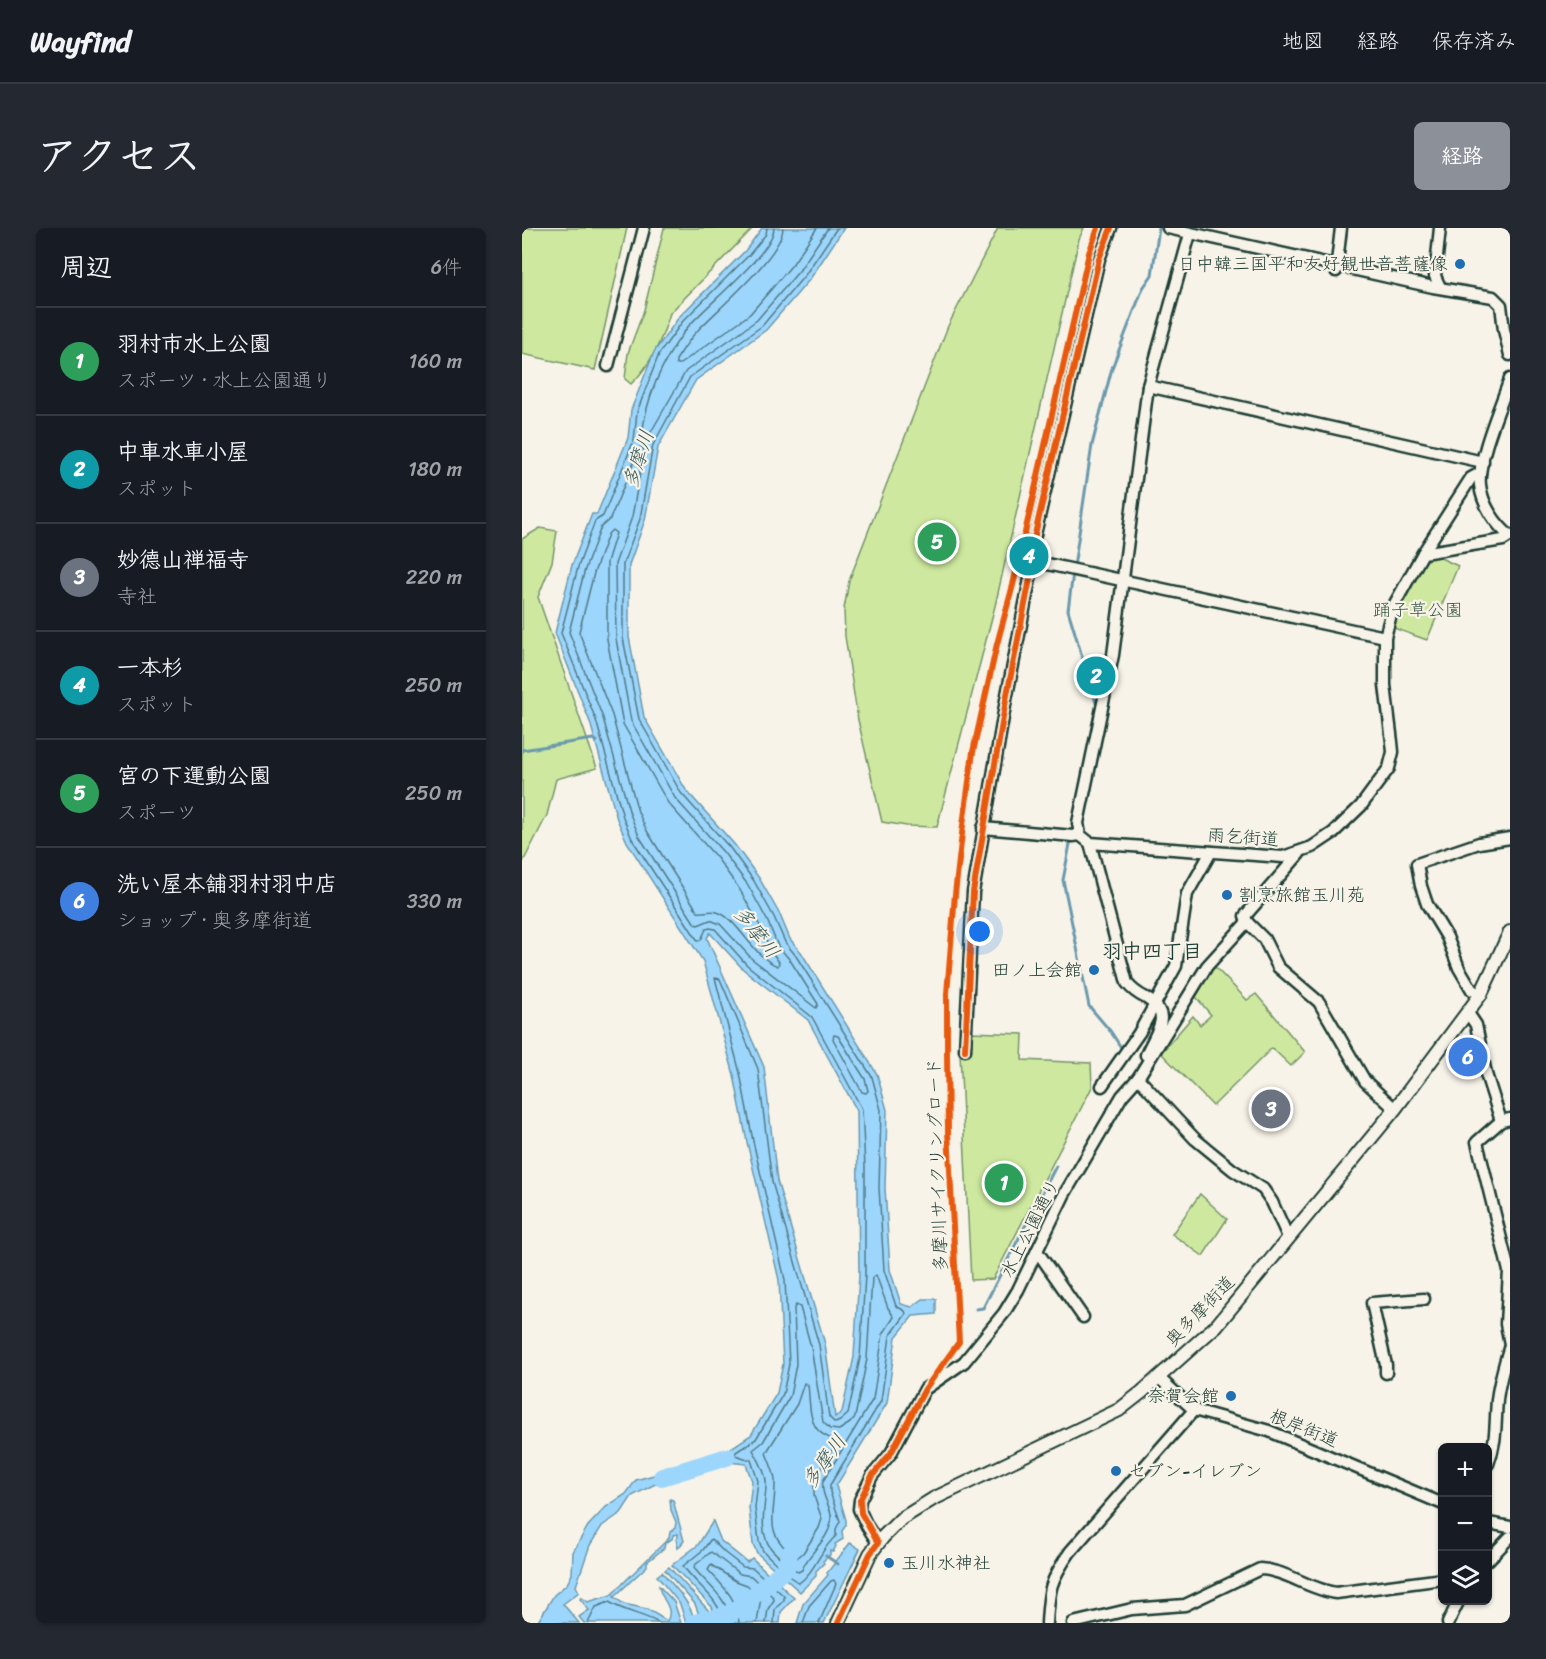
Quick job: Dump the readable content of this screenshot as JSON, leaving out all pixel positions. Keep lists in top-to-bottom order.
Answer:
{
  "streets": {
    "main road": ["奥多摩街道"],
    "street": ["雨乞街道", "水上公園通り", "根岸街道"],
    "cycle path": ["多摩川サイクリングロード"]
  },
  "crossings": [
    ["雨乞街道", "水上公園通り"],
    ["水上公園通り", "奥多摩街道"],
    ["奥多摩街道", "根岸街道"]
  ],
  "districts": ["羽中四丁目"],
  "water": ["多摩川"],
  "parks": ["踊子草公園"],
  "places": [
    "日中韓三国平和友好観世音菩薩像",
    "割烹旅館玉川苑",
    "田ノ上会館",
    "奈賀会館",
    "セブン-イレブン",
    "玉川水神社"
  ],
  "page": {
    "header": "Wayfind",
    "nav": ["地図", "経路", "保存済み"],
    "title": "アクセス",
    "buttons": "経路",
    "heading": ["周辺", "6件"],
    "list": [
      {
        "mark": "1",
        "name": "羽村市水上公園",
        "note": "スポーツ · 水上公園通り",
        "value": "160 m"
      },
      {
        "mark": "2",
        "name": "中車水車小屋",
        "note": "スポット",
        "value": "180 m"
      },
      {
        "mark": "3",
        "name": "妙德山禅福寺",
        "note": "寺社",
        "value": "220 m"
      },
      {
        "mark": "4",
        "name": "一本杉",
        "note": "スポット",
        "value": "250 m"
      },
      {
        "mark": "5",
        "name": "宮の下運動公園",
        "note": "スポーツ",
        "value": "250 m"
      },
      {
        "mark": "6",
        "name": "洗い屋本舗羽村羽中店",
        "note": "ショップ · 奥多摩街道",
        "value": "330 m"
      }
    ],
    "pins": [
      "5",
      "4",
      "2",
      "6",
      "3",
      "1"
    ],
    "map_buttons": ["+", "−"]
  }
}
